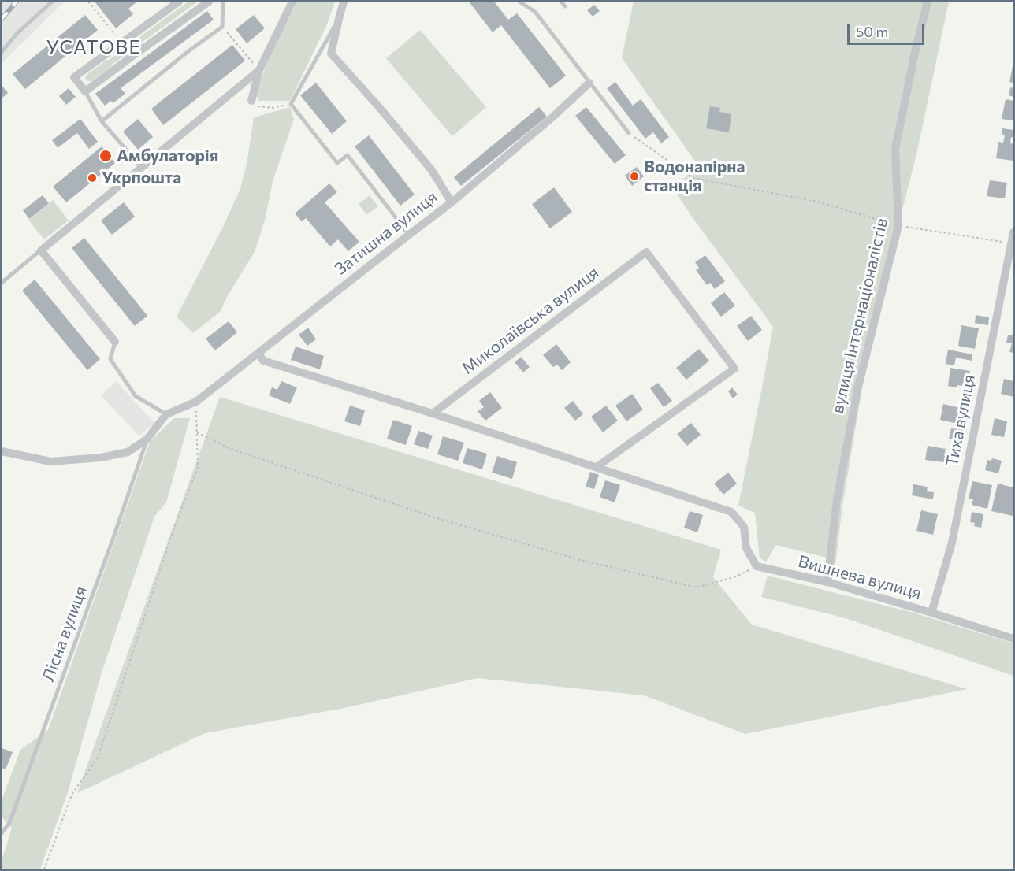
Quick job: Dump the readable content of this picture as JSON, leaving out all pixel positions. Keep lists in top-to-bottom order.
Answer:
{
  "streets": {
    "street": [
      "Затишна вулиця",
      "вулиця Інтернаціоналістів",
      "Миколаївська вулиця",
      "Тиха вулиця",
      "Вишнева вулиця"
    ],
    "lane": ["Лісна вулиця"]
  },
  "crossings": [
    ["вулиця Інтернаціоналістів", "Вишнева вулиця"],
    ["Тиха вулиця", "Вишнева вулиця"]
  ],
  "districts": ["УСАТОВЕ"],
  "places": ["Амбулаторія", "Водонапірна станція", "Укрпошта"],
  "scale_bar": "50 m"
}
